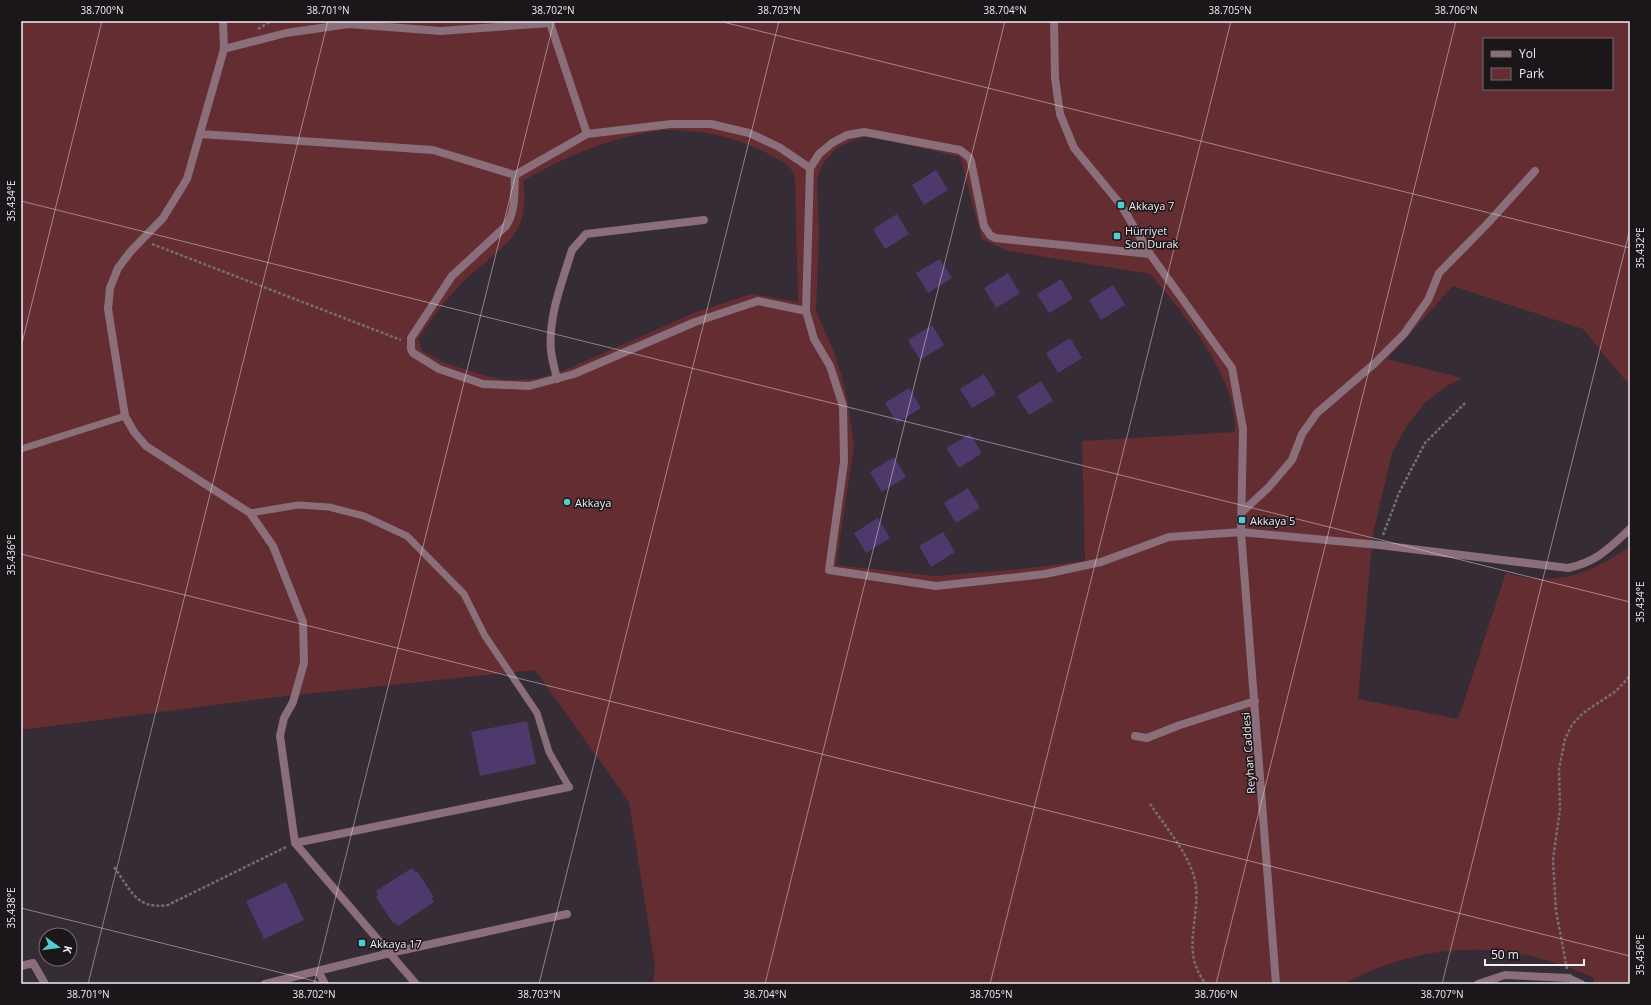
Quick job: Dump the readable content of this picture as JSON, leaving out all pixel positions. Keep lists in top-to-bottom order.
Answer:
{
  "streets": {
    "street": ["Reyhan Caddesi"]
  },
  "places": {
    "transit": [
      "Akkaya 7",
      "Hürriyet Son Durak",
      "Akkaya 5",
      "Akkaya 17"
    ],
    "other": ["Akkaya"]
  },
  "legend": ["Yol", "Park"],
  "scale_bar": "50 m",
  "north": "right",
  "coordinates": [
    "38.700°N",
    "38.701°N",
    "38.702°N",
    "38.703°N",
    "38.704°N",
    "38.705°N",
    "38.706°N",
    "35.434°E",
    "35.432°E",
    "35.436°E",
    "35.438°E",
    "38.707°N"
  ]
}
